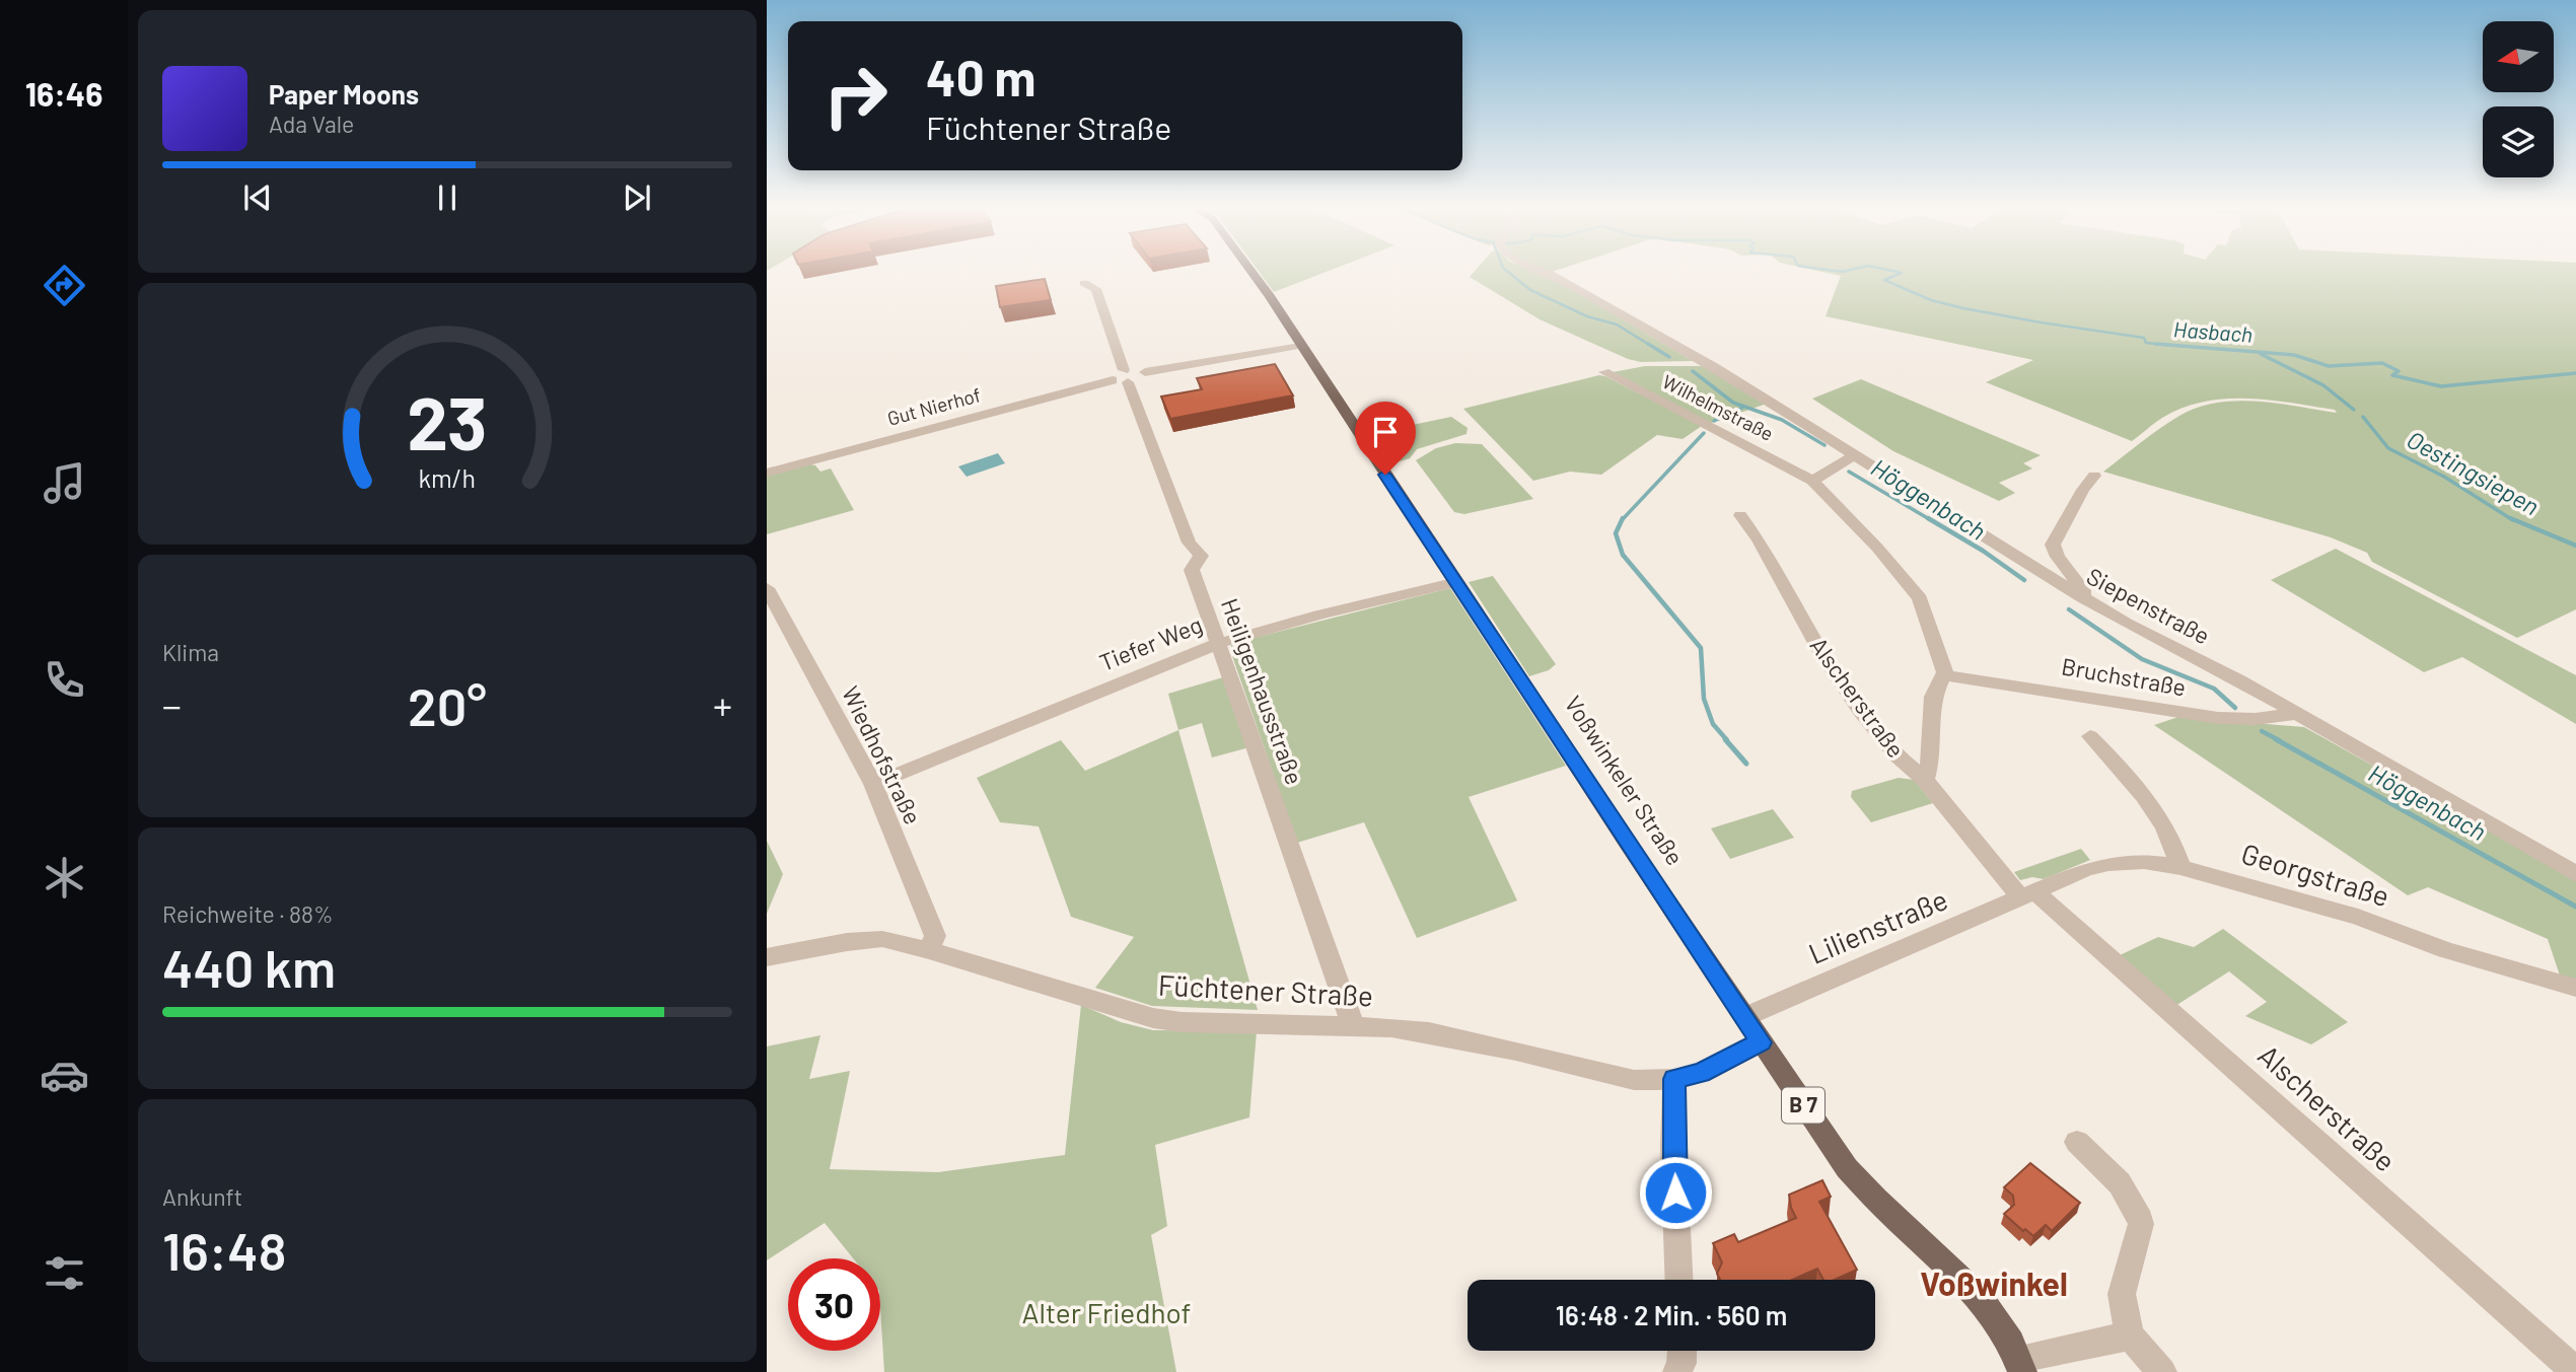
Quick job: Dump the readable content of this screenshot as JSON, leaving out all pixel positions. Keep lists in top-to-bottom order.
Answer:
{
  "streets": {
    "main road": ["Voßwinkeler Straße", "B 7"],
    "street": [
      "Gut Nierhof",
      "Wilhelmstraße",
      "Siepenstraße",
      "Tiefer Weg",
      "Bruchstraße",
      "Heiligenhausstraße",
      "Alscherstraße",
      "Wiedhofstraße",
      "Georgstraße",
      "Lilienstraße",
      "Füchtener Straße"
    ]
  },
  "crossings": [
    ["Gut Nierhof", "Heiligenhausstraße"],
    ["Wilhelmstraße", "Bruchstraße"],
    ["Siepenstraße", "Bruchstraße"],
    ["Tiefer Weg", "Heiligenhausstraße"],
    ["Tiefer Weg", "Wiedhofstraße"],
    ["Tiefer Weg", "Voßwinkeler Straße"],
    ["Heiligenhausstraße", "Füchtener Straße"],
    ["Alscherstraße", "Georgstraße"],
    ["Alscherstraße", "Lilienstraße"],
    ["Wiedhofstraße", "Füchtener Straße"],
    ["Voßwinkeler Straße", "Lilienstraße"],
    ["Voßwinkeler Straße", "Füchtener Straße"],
    ["Georgstraße", "Lilienstraße"]
  ],
  "districts": ["Voßwinkel"],
  "water": ["Hasbach", "Oestingsiepen", "Höggenbach"],
  "parks": ["Alter Friedhof"],
  "north": "left",
  "page": {
    "tabs": "16:46",
    "turn": ["40 m", "Füchtener Straße"],
    "song": ["Paper Moons", "Ada Vale"],
    "tile": [
      "Klima",
      ["Reichweite · 88%", "440 km"],
      ["Ankunft", "16:48"]
    ],
    "heat": ["−", "20°", "+"],
    "limit": "30",
    "trip": "16:48 · 2 Min. · 560 m",
    "gauge": ["23", "km/h"]
  }
}
